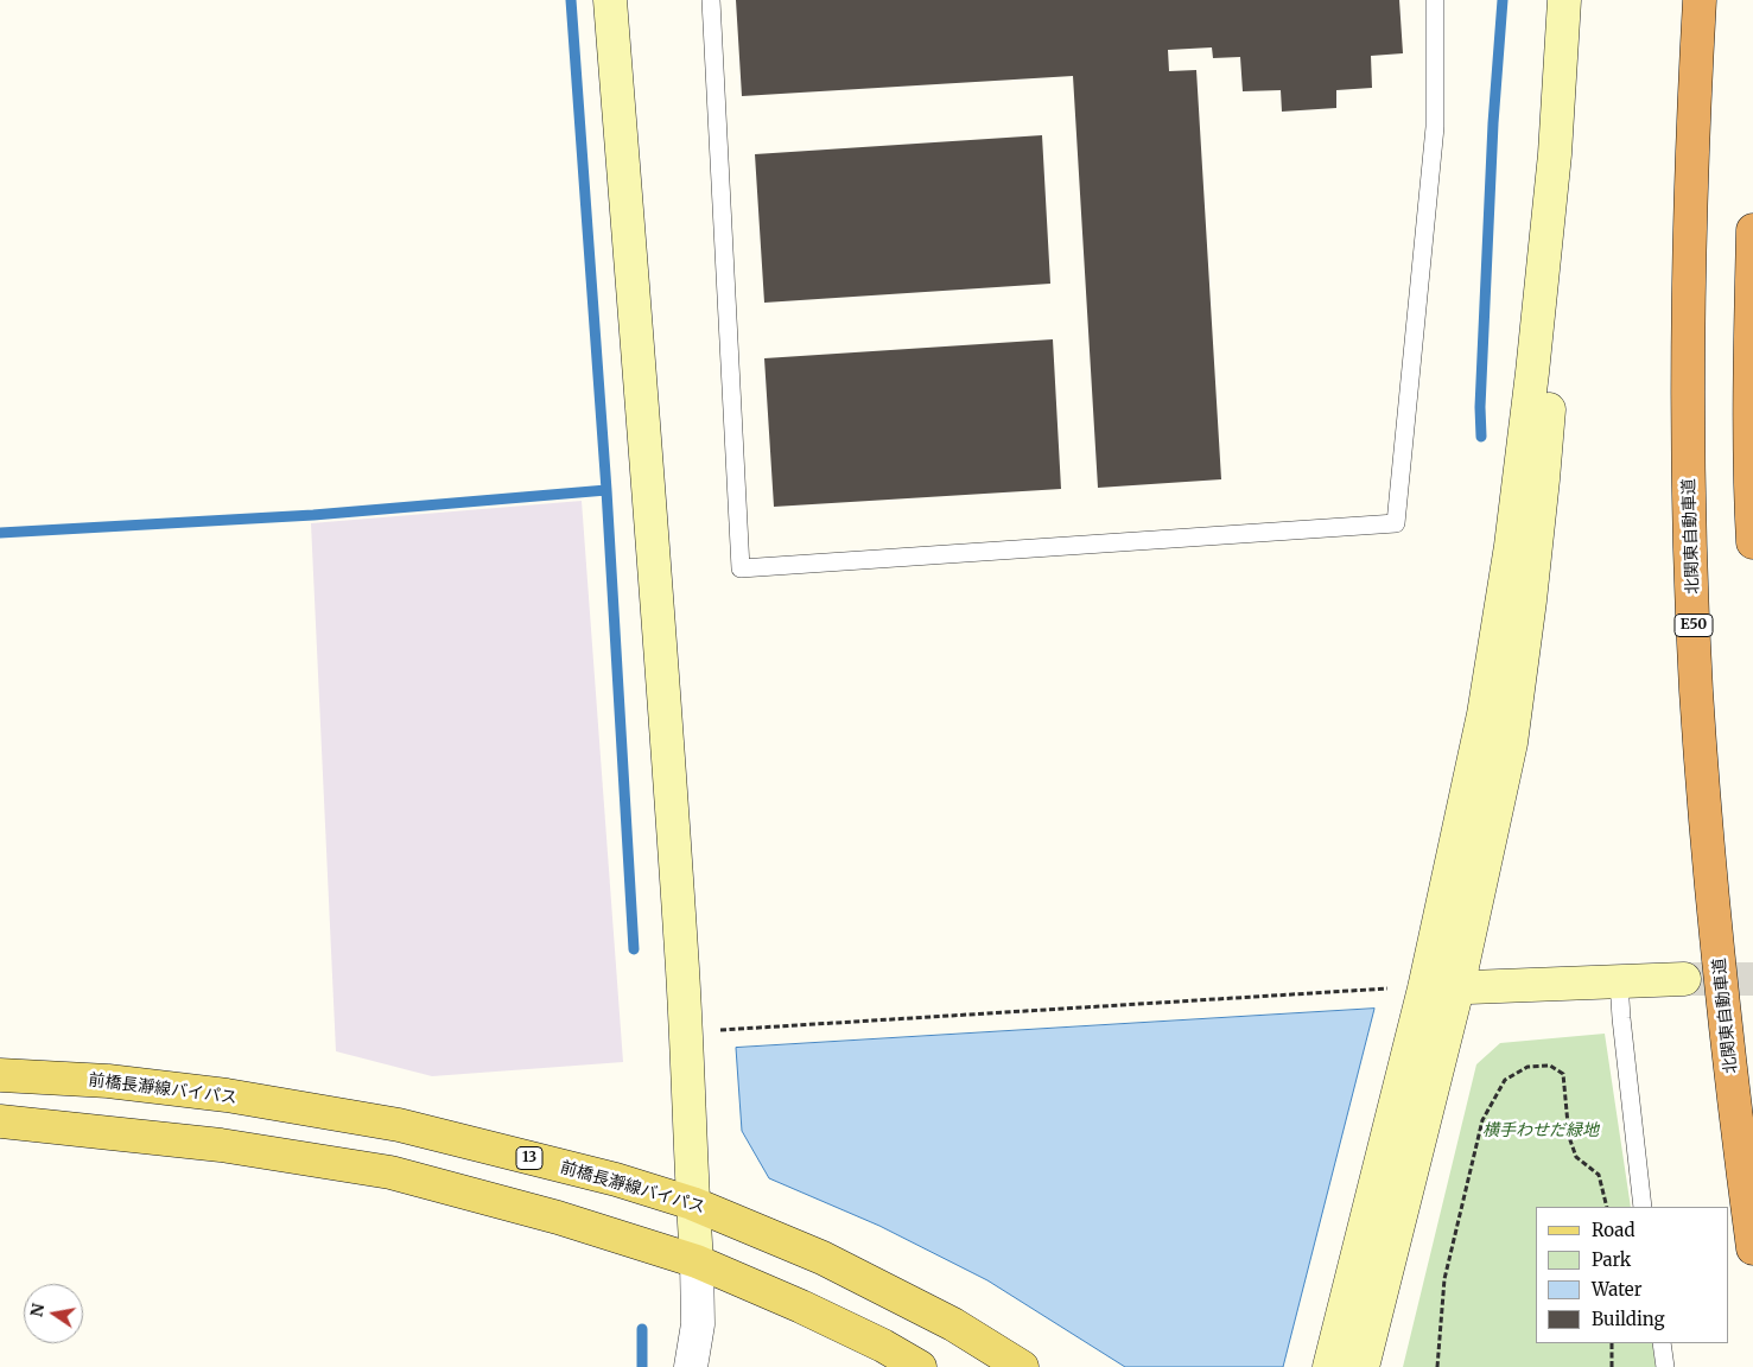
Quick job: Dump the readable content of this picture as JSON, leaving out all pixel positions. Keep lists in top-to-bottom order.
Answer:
{
  "streets": {
    "highway": ["北関東自動車道", "E50"],
    "main road": ["前橋長瀞線バイパス", "13"]
  },
  "parks": ["横手わせだ緑地"],
  "legend": [
    "Road",
    "Park",
    "Water",
    "Building"
  ],
  "north": "left"
}
